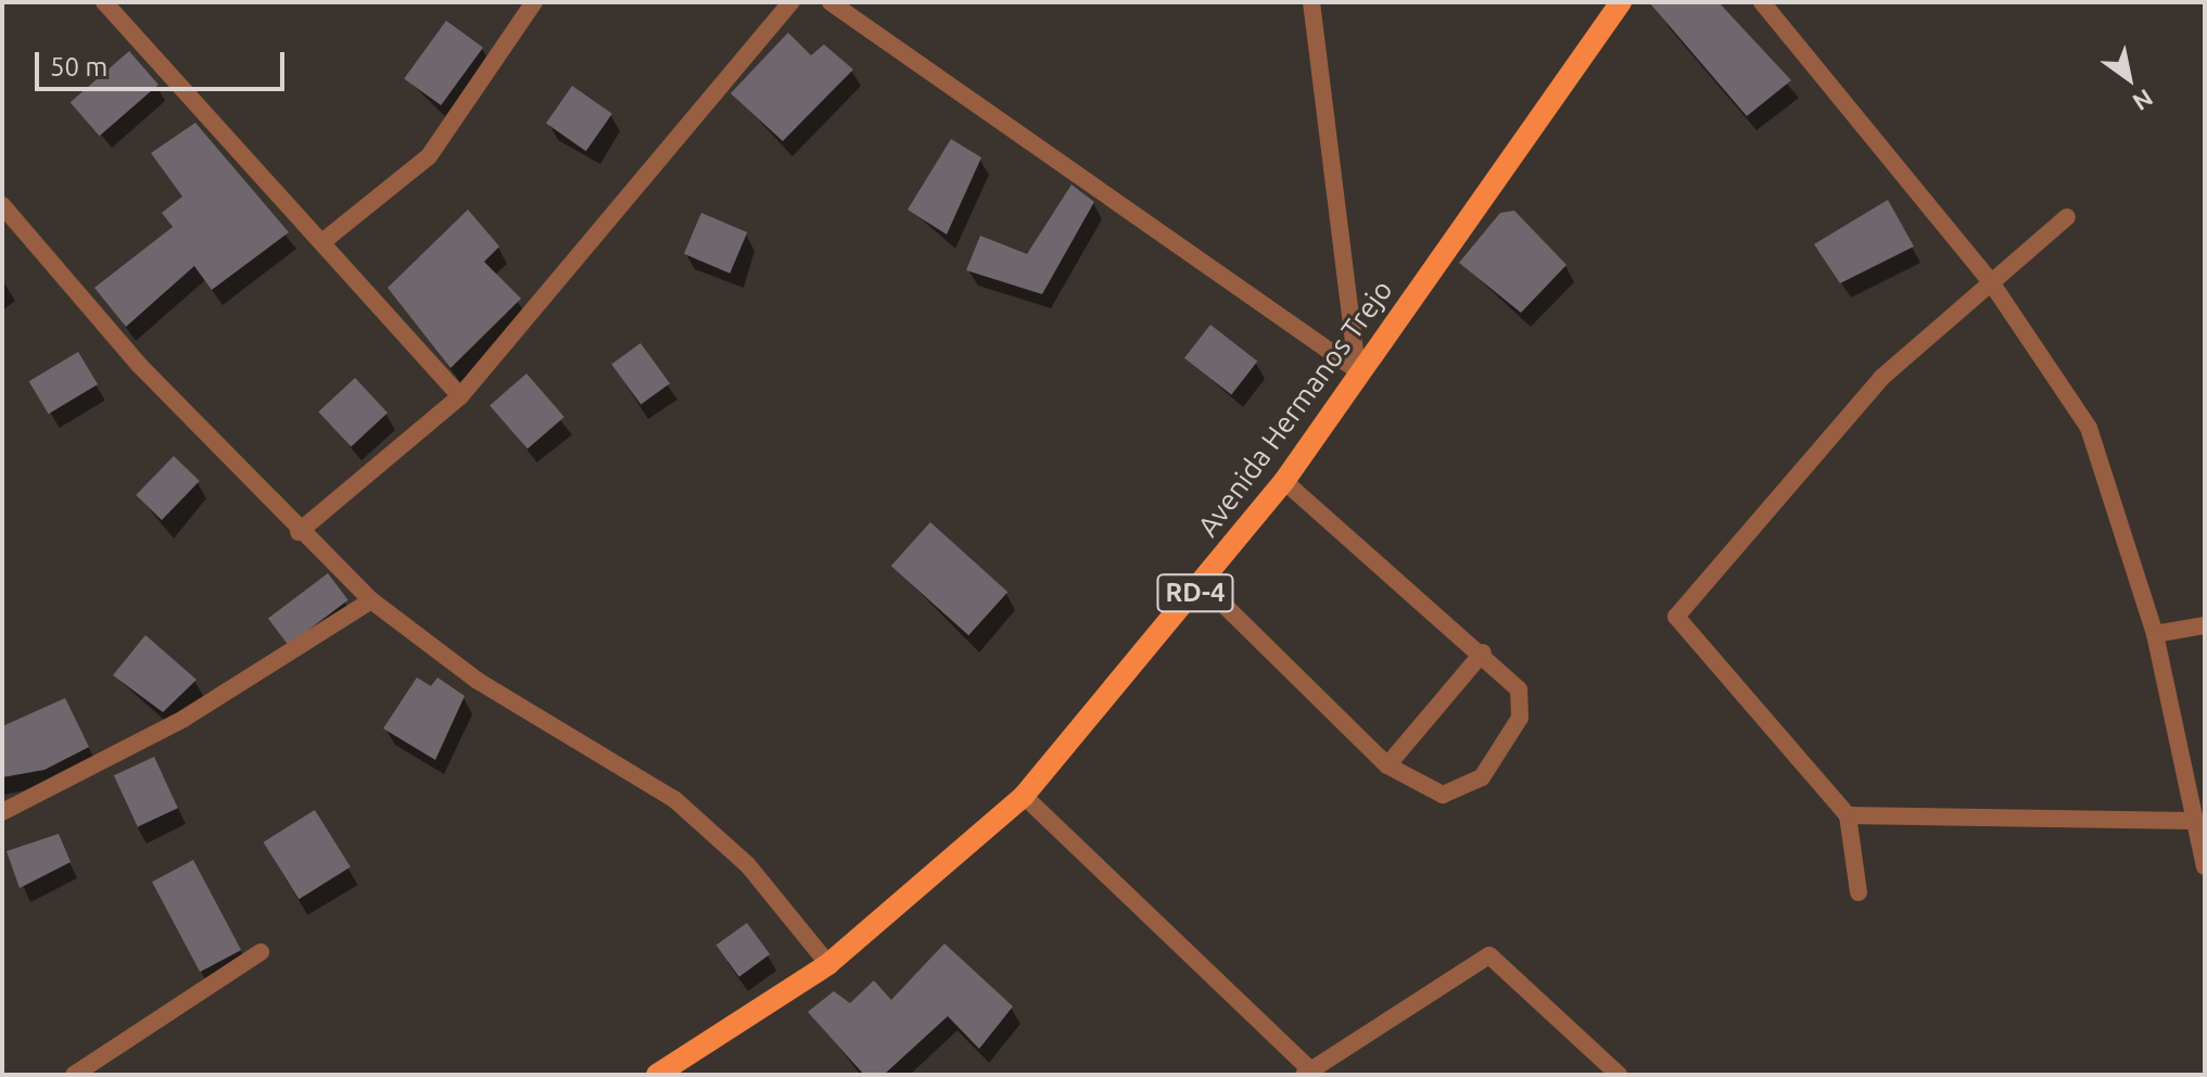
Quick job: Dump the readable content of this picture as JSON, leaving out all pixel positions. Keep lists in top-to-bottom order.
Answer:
{
  "streets": {
    "main road": ["Avenida Hermanos Trejo", "RD-4"]
  },
  "scale_bar": "50 m",
  "north": "bottom right"
}
